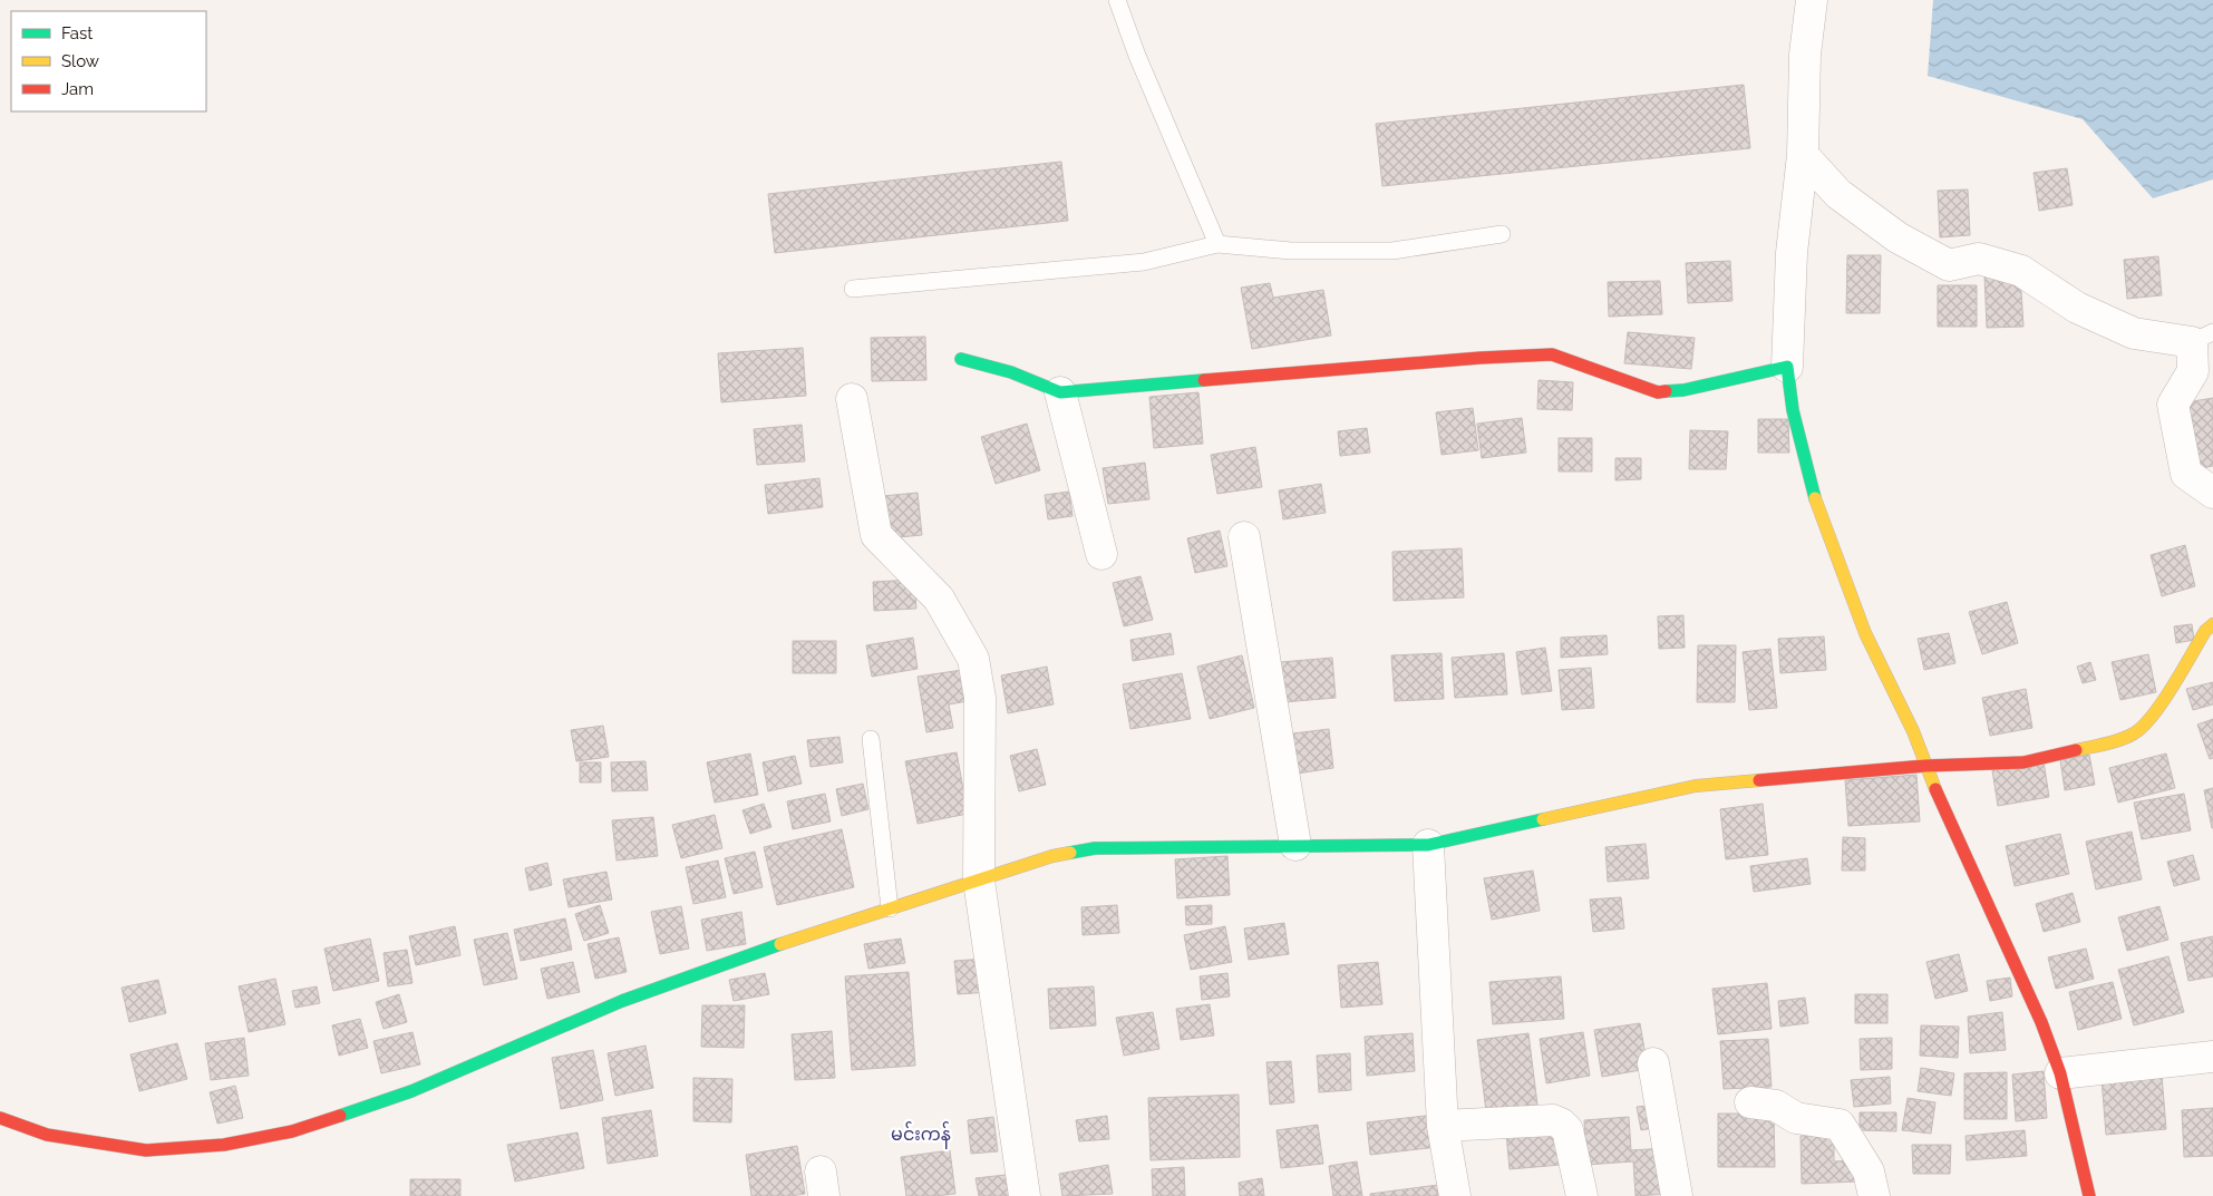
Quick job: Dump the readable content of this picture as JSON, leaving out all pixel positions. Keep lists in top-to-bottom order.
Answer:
{
  "districts": ["မင်းကန်"],
  "legend": ["Fast", "Slow", "Jam"]
}
